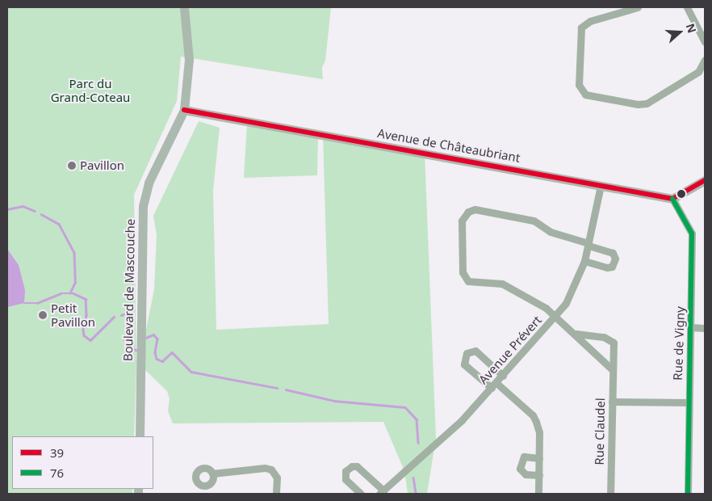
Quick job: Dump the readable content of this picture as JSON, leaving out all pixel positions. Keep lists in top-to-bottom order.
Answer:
{
  "streets": {
    "street": [
      "Avenue de Châteaubriant",
      "Boulevard de Mascouche",
      "Rue de Vigny",
      "Avenue Prévert",
      "Rue Claudel"
    ]
  },
  "crossings": [
    ["Avenue de Châteaubriant", "Boulevard de Mascouche"],
    ["Avenue de Châteaubriant", "Rue de Vigny"],
    ["Avenue de Châteaubriant", "Avenue Prévert"]
  ],
  "parks": ["Parc du Grand-Coteau"],
  "places": ["Pavillon", "Petit Pavillon"],
  "lines": ["transit line 39", "transit line 76"],
  "legend": ["39", "76"],
  "north": "right"
}
